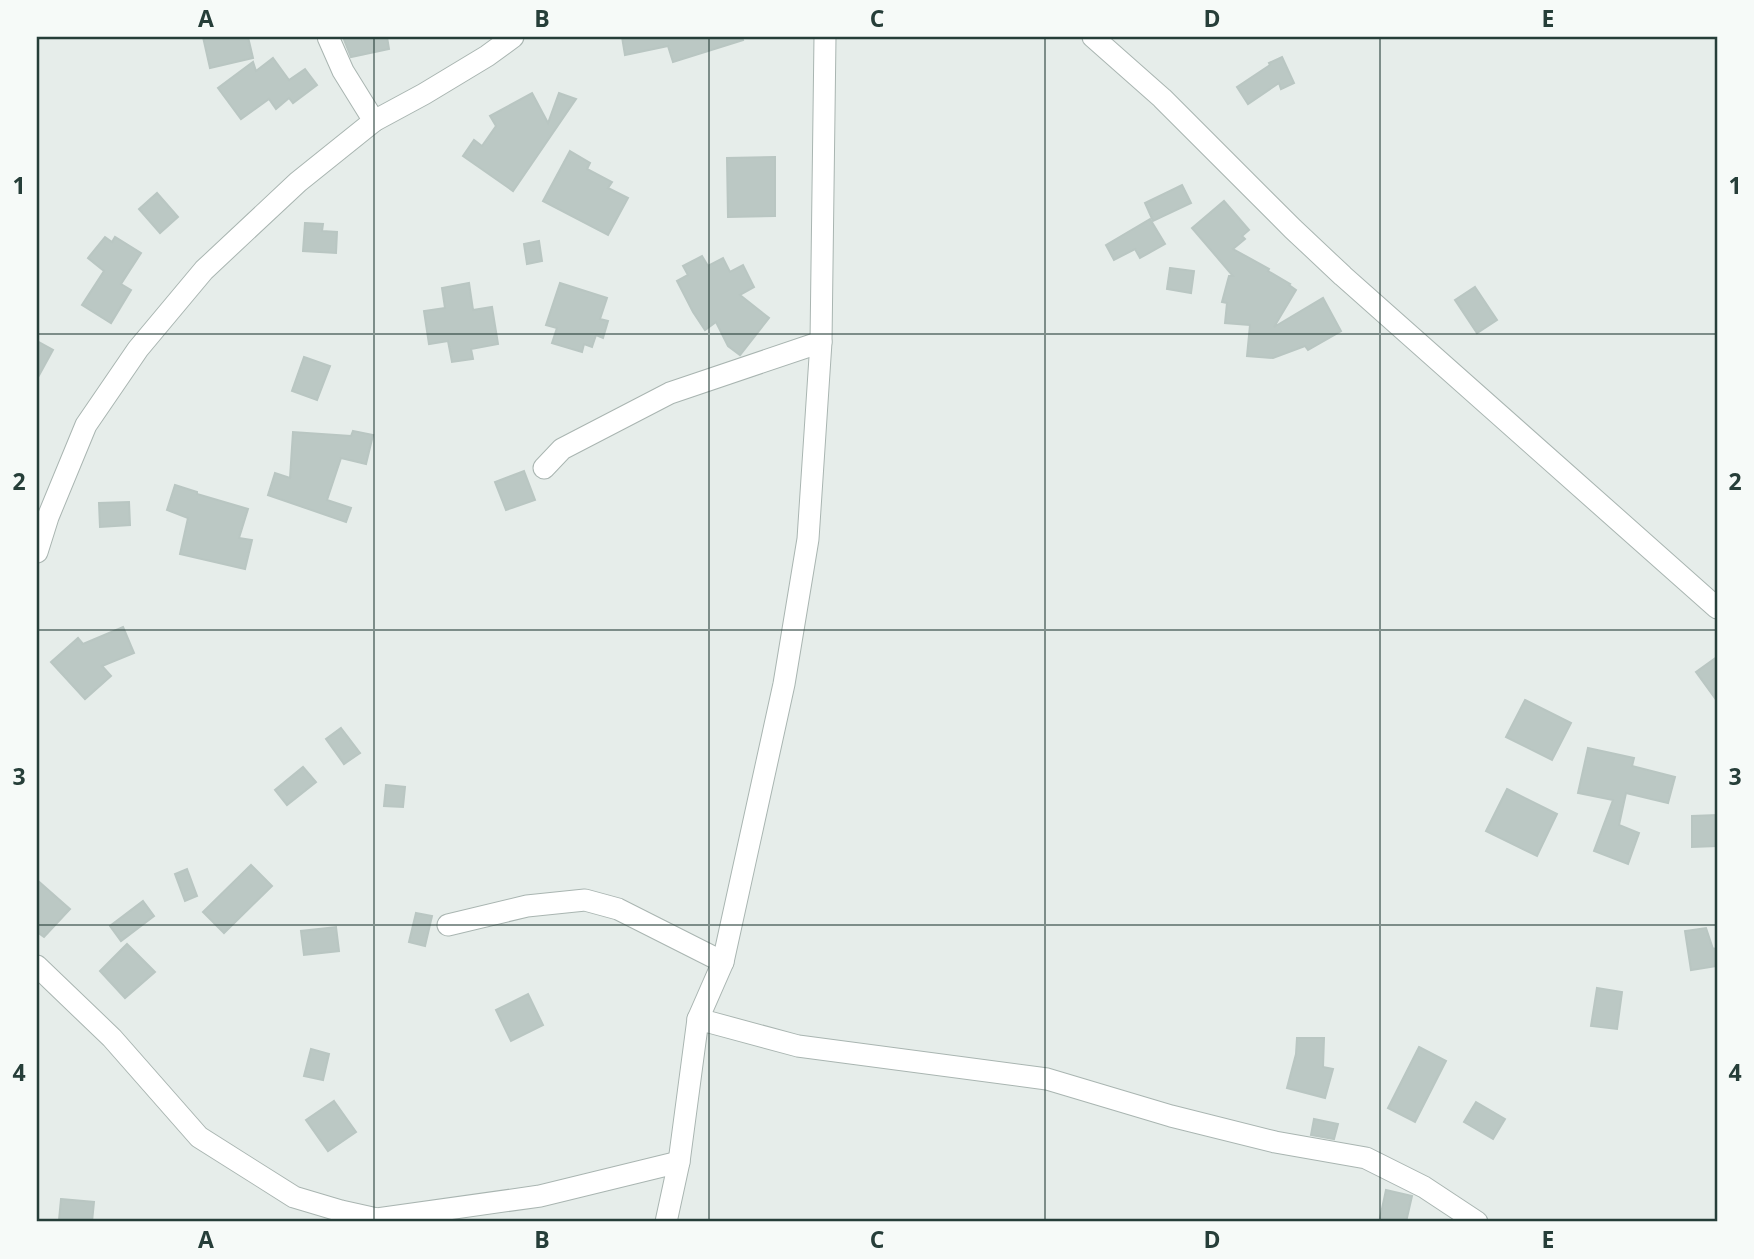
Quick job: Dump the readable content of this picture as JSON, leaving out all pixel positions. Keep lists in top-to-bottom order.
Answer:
{
  "grid": {
    "columns": [
      "A",
      "B",
      "C",
      "D",
      "E"
    ],
    "rows": [
      "1",
      "2",
      "3",
      "4"
    ]
  }
}
